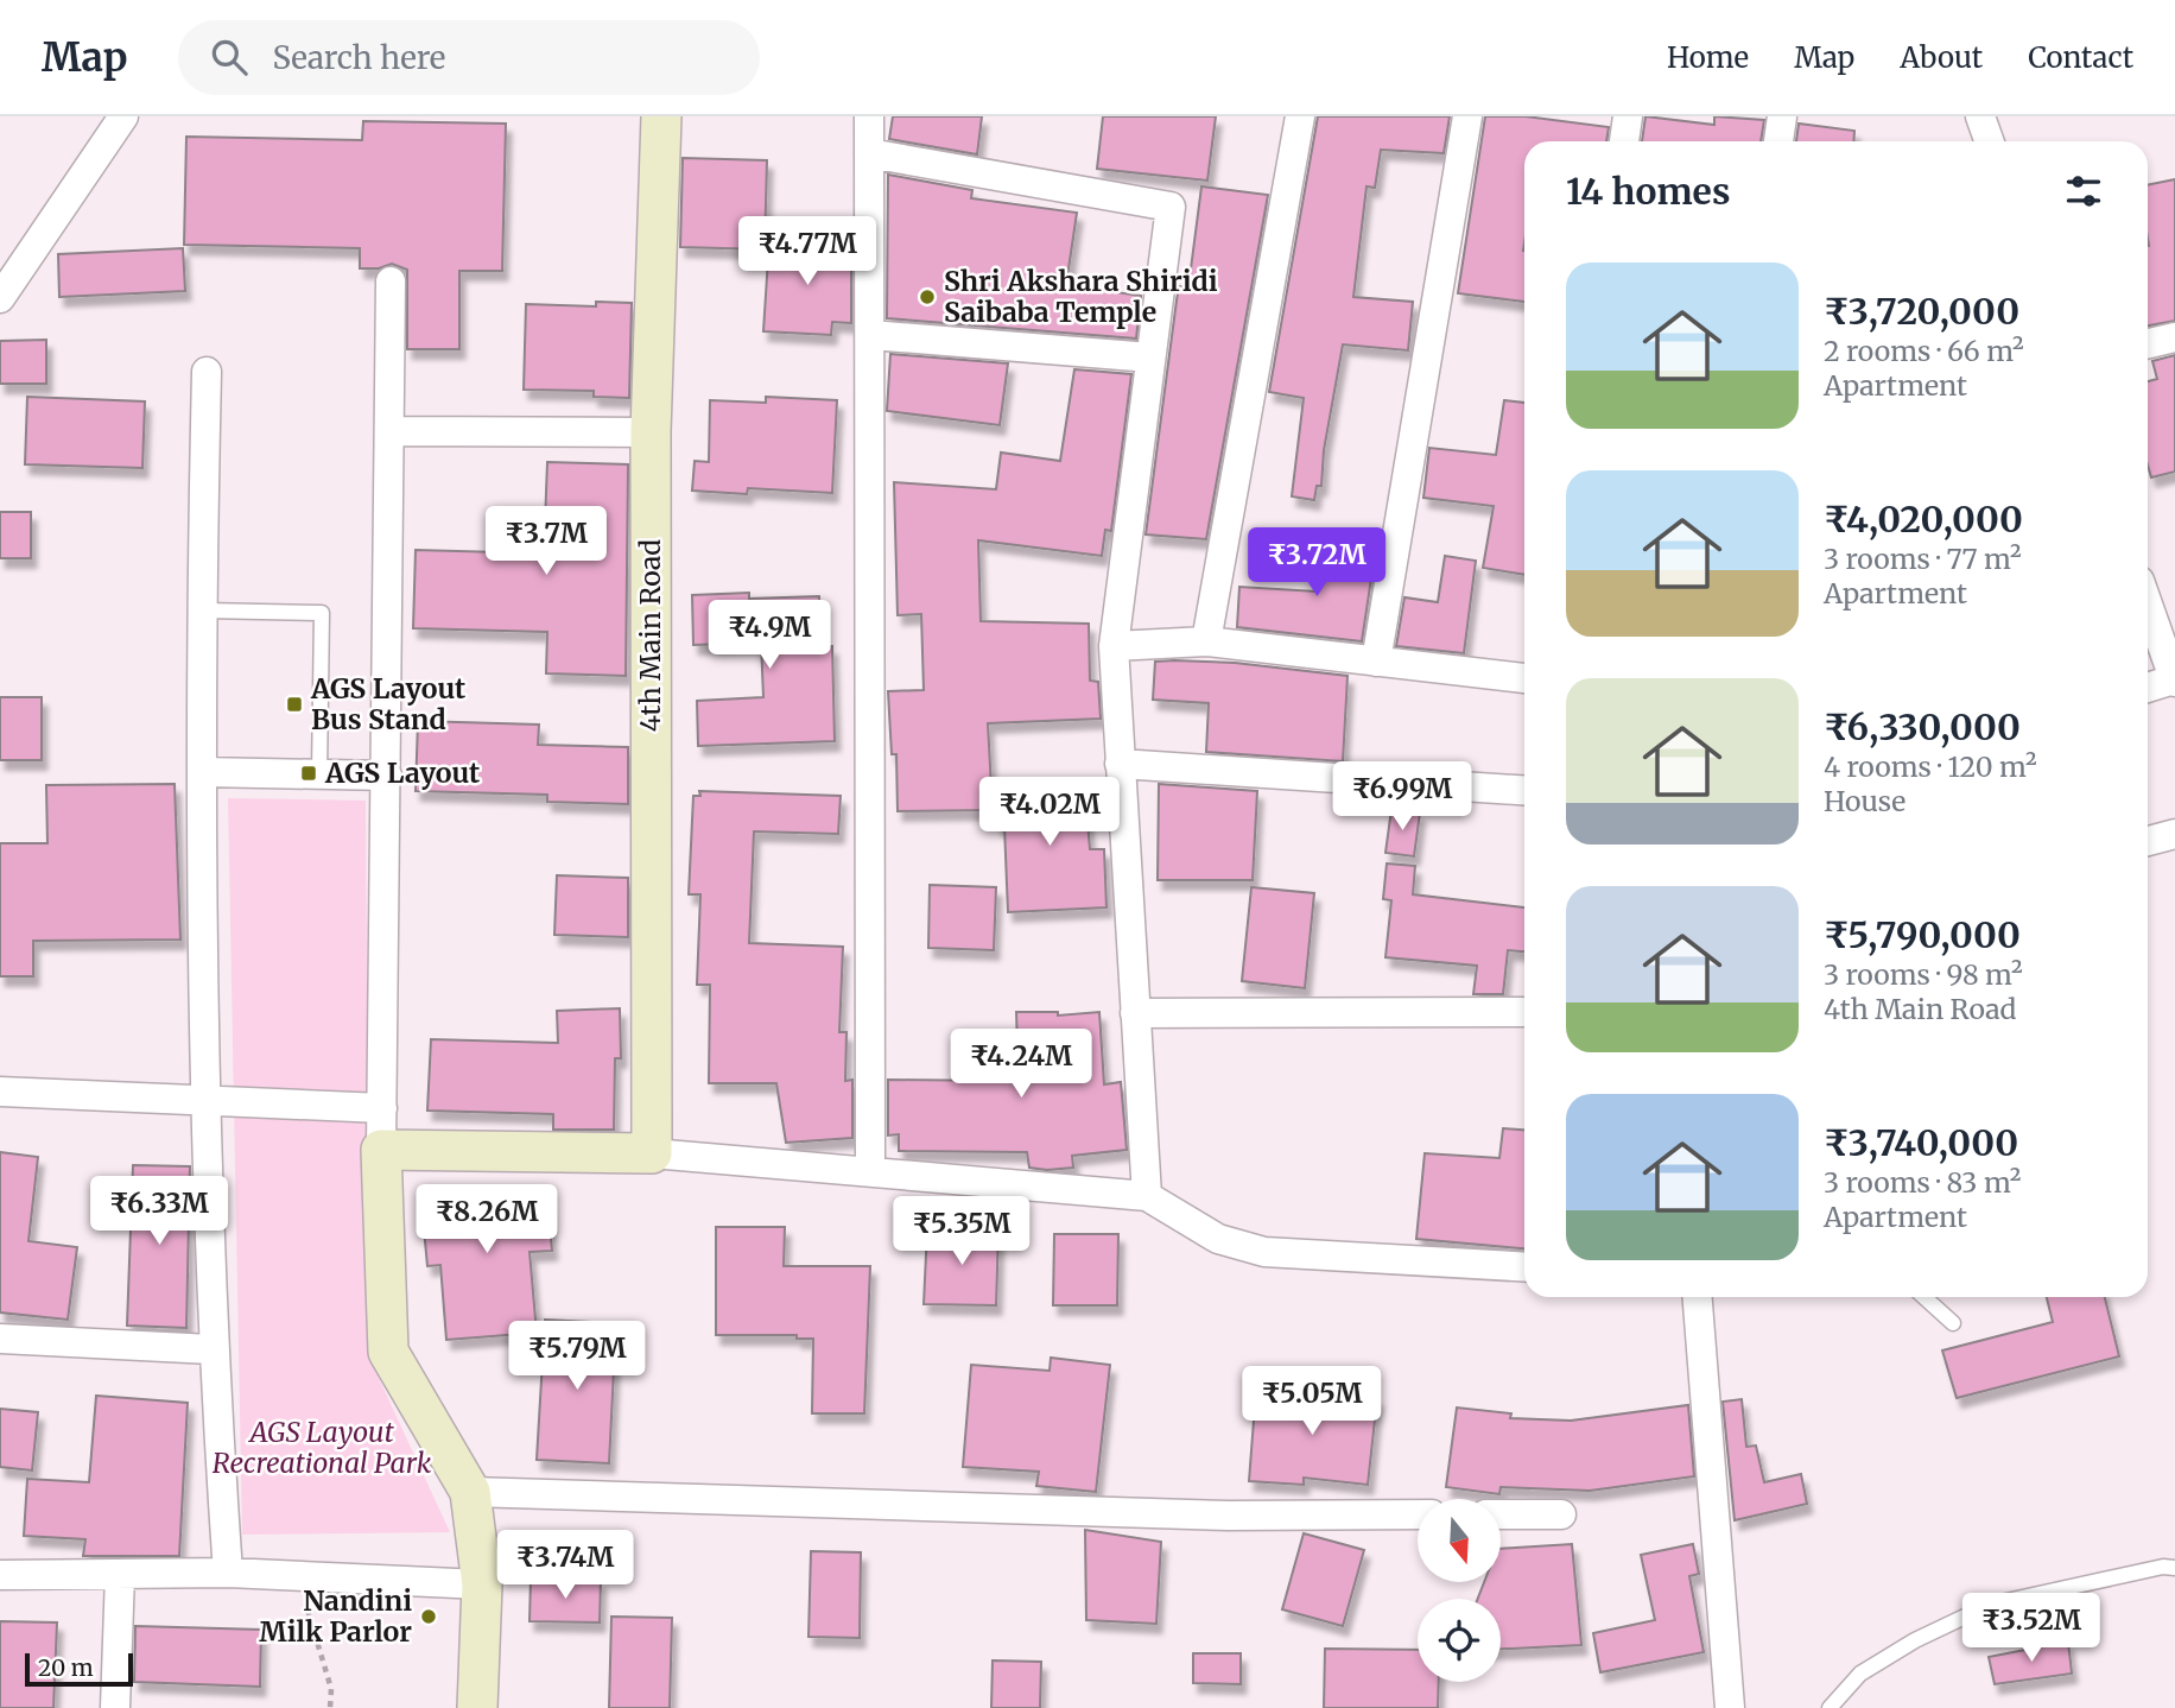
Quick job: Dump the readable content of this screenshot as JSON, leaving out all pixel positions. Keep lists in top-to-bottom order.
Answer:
{
  "streets": {
    "street": ["4th Main Road"]
  },
  "parks": ["AGS Layout Recreational Park"],
  "places": {
    "other": ["Shri Akshara Shiridi Saibaba Temple", "Nandini Milk Parlor"],
    "transit": ["AGS Layout Bus Stand", "AGS Layout"]
  },
  "scale_bar": "20 m",
  "north": "bottom",
  "page": {
    "header": "Map",
    "search": "Search here",
    "nav": [
      "Home",
      "Map",
      "About",
      "Contact"
    ],
    "heading": "14 homes",
    "price": [
      "₹4.77M",
      "₹3.7M",
      "₹3.72M",
      "₹4.9M",
      "₹6.99M",
      "₹4.02M",
      "₹4.24M",
      "₹6.33M",
      "₹8.26M",
      "₹5.35M",
      "₹5.79M",
      "₹5.05M",
      "₹3.74M",
      "₹3.52M"
    ],
    "list": [
      {
        "name": "₹3,720,000",
        "note": "2 rooms · 66 m² · Apartment"
      },
      {
        "name": "₹4,020,000",
        "note": "3 rooms · 77 m² · Apartment"
      },
      {
        "name": "₹6,330,000",
        "note": "4 rooms · 120 m² · House"
      },
      {
        "name": "₹5,790,000",
        "note": "3 rooms · 98 m² · 4th Main Road"
      },
      {
        "name": "₹3,740,000",
        "note": "3 rooms · 83 m² · Apartment"
      }
    ],
    "scale": "20 m"
  }
}
